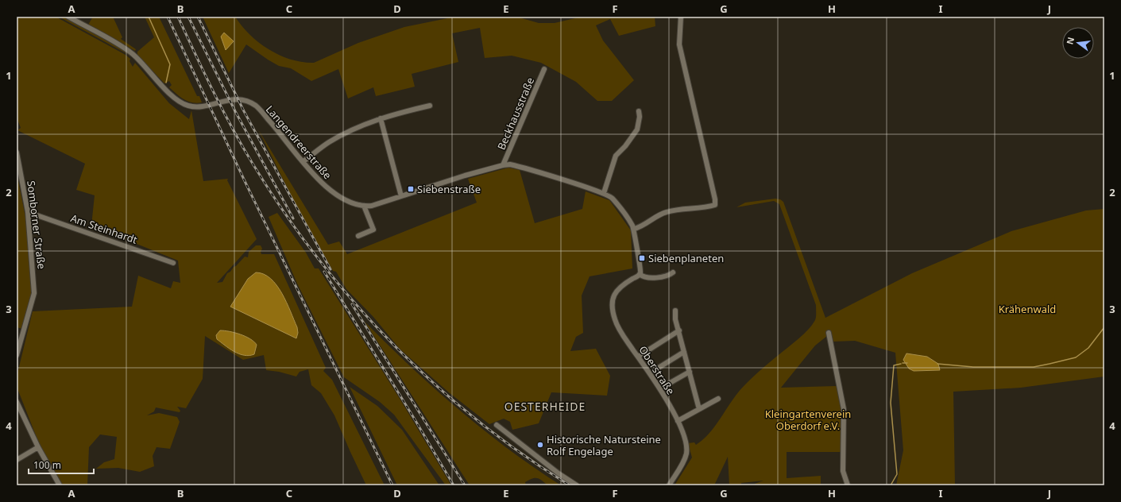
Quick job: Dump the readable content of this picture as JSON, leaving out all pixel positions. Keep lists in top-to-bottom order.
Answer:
{
  "streets": {
    "street": [
      "Beckhausstraße",
      "Langendreerstraße",
      "Somborner Straße",
      "Am Steinhardt",
      "Oberstraße"
    ]
  },
  "crossings": [
    ["Beckhausstraße", "Langendreerstraße"],
    ["Somborner Straße", "Am Steinhardt"]
  ],
  "districts": ["OESTERHEIDE"],
  "parks": ["Krähenwald", "Kleingartenverein Oberdorf e.V."],
  "places": {
    "transit": ["Siebenstraße", "Siebenplaneten"],
    "other": ["Historische Natursteine Rolf Engelage"]
  },
  "scale_bar": "100 m",
  "north": "left",
  "grid": {
    "columns": [
      "A",
      "B",
      "C",
      "D",
      "E",
      "F",
      "G",
      "H",
      "I",
      "J"
    ],
    "rows": [
      "1",
      "2",
      "3",
      "4"
    ]
  }
}
